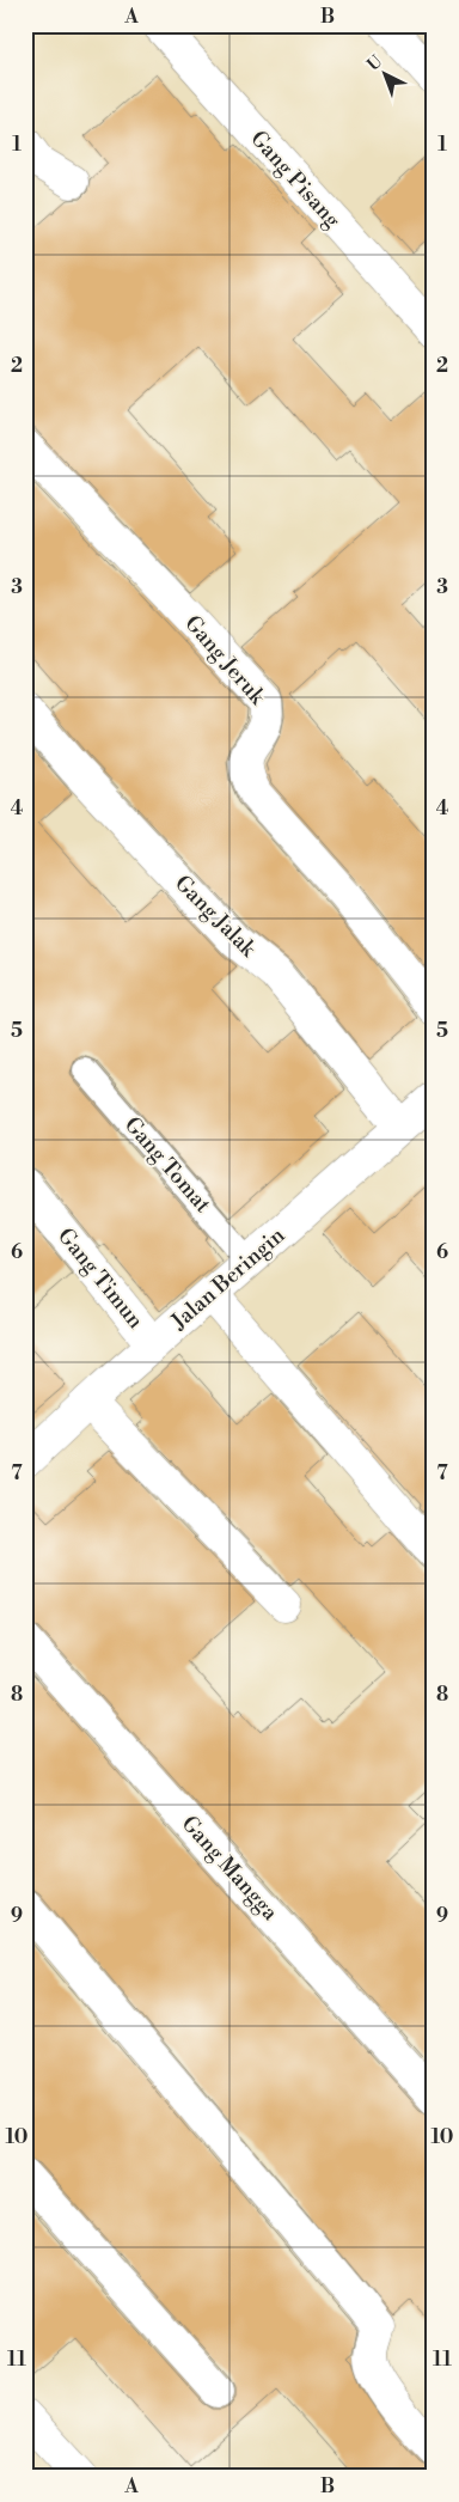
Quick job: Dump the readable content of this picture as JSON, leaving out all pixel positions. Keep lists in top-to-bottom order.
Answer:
{
  "streets": {
    "street": [
      "Gang Pisang",
      "Gang Jeruk",
      "Gang Jalak",
      "Gang Timun",
      "Jalan Beringin",
      "Gang Mangga"
    ],
    "lane": ["Gang Tomat"]
  },
  "crossings": [
    ["Gang Jalak", "Jalan Beringin"],
    ["Gang Tomat", "Jalan Beringin"],
    ["Gang Timun", "Jalan Beringin"]
  ],
  "north": "top left",
  "grid": {
    "columns": ["A", "B"],
    "rows": [
      "1",
      "2",
      "3",
      "4",
      "5",
      "6",
      "7",
      "8",
      "9",
      "10",
      "11"
    ]
  }
}
